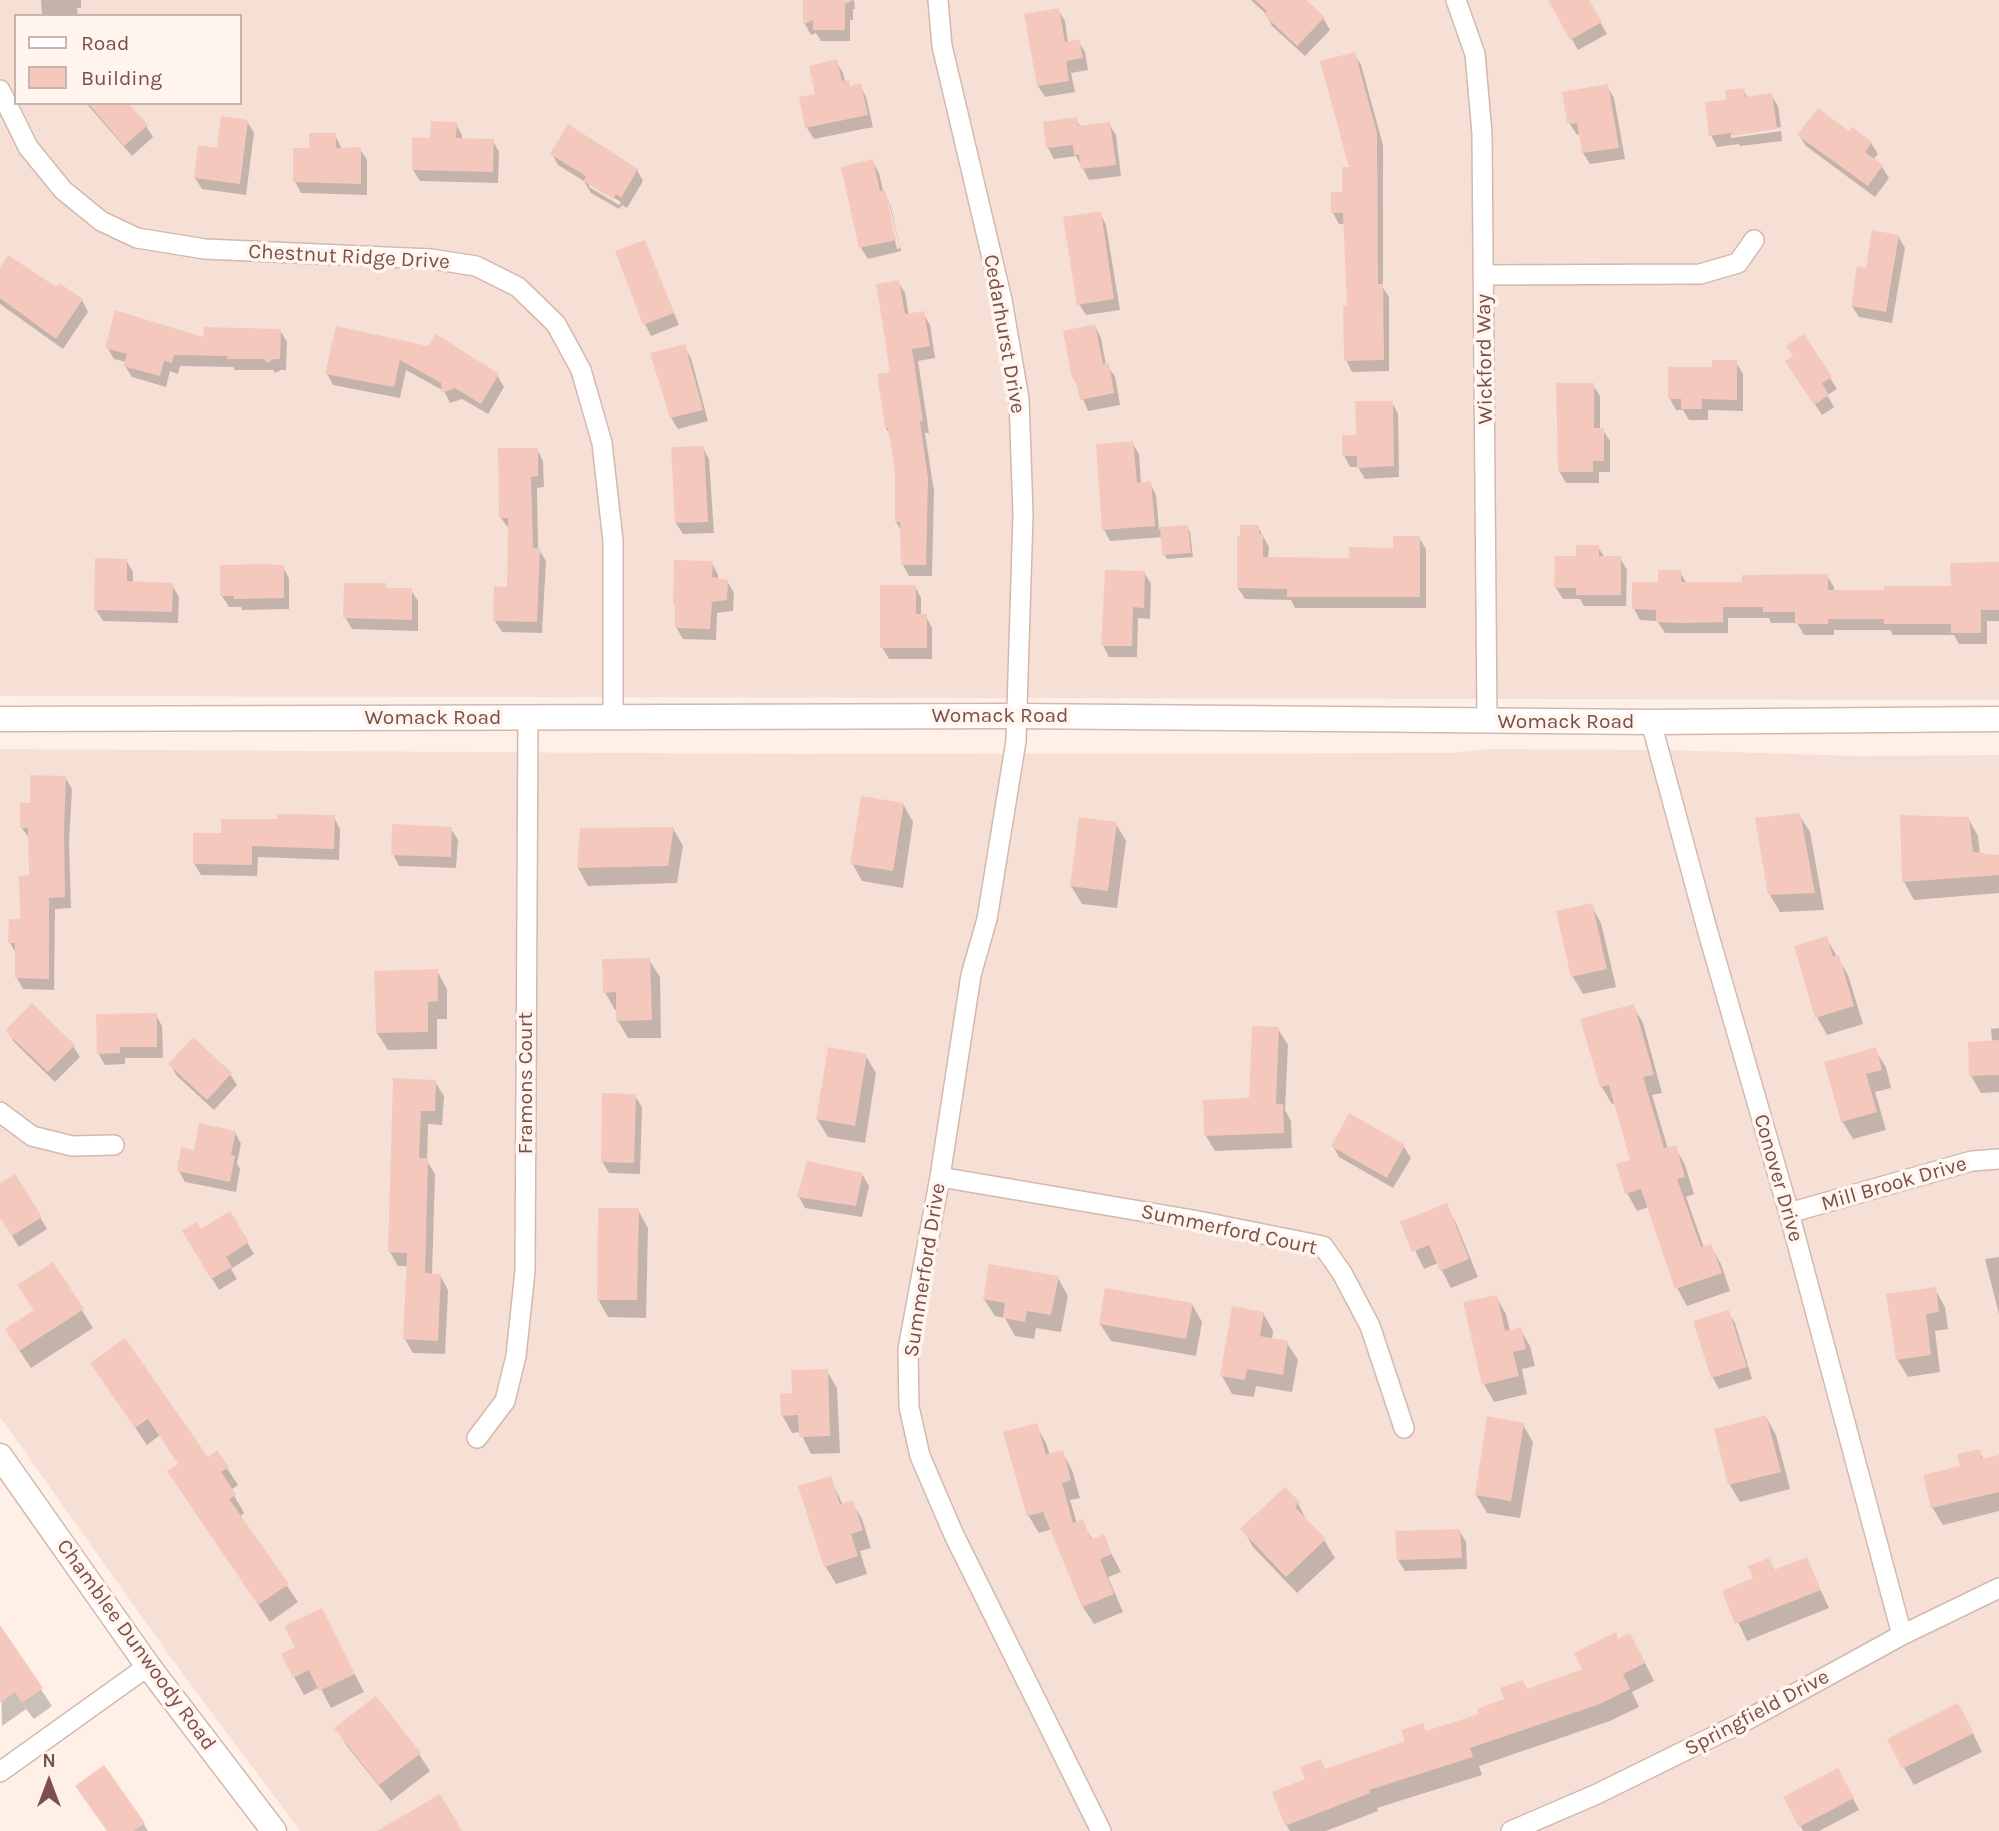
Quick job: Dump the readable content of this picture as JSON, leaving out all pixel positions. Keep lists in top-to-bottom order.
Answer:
{
  "streets": {
    "street": [
      "Chestnut Ridge Drive",
      "Cedarhurst Drive",
      "Wickford Way",
      "Womack Road",
      "Framons Court",
      "Conover Drive",
      "Mill Brook Drive",
      "Summerford Court",
      "Summerford Drive",
      "Chamblee Dunwoody Road",
      "Springfield Drive"
    ]
  },
  "crossings": [
    ["Chestnut Ridge Drive", "Womack Road"],
    ["Cedarhurst Drive", "Womack Road"],
    ["Cedarhurst Drive", "Summerford Drive"],
    ["Wickford Way", "Womack Road"],
    ["Womack Road", "Framons Court"],
    ["Womack Road", "Conover Drive"],
    ["Womack Road", "Summerford Drive"],
    ["Conover Drive", "Mill Brook Drive"],
    ["Conover Drive", "Springfield Drive"],
    ["Summerford Court", "Summerford Drive"]
  ],
  "legend": ["Road", "Building"],
  "north": "top"
}
